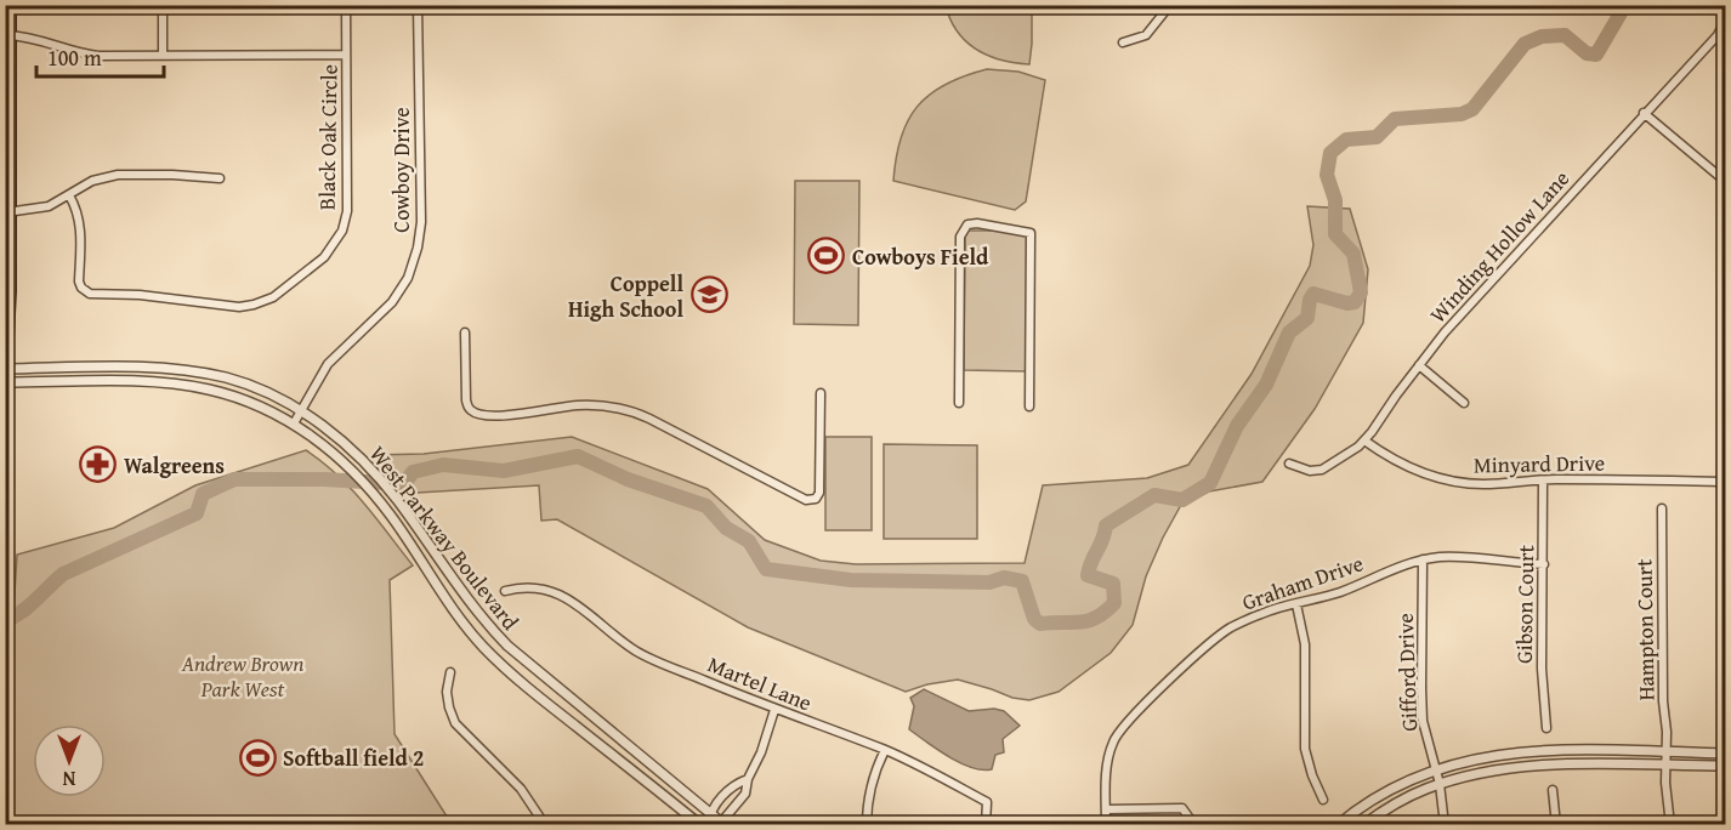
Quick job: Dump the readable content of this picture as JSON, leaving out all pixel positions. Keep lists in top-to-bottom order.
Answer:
{
  "streets": {
    "street": [
      "Black Oak Circle",
      "Cowboy Drive",
      "Winding Hollow Lane",
      "Minyard Drive",
      "West Parkway Boulevard",
      "Graham Drive",
      "Gibson Court",
      "Hampton Court",
      "Gifford Drive",
      "Martel Lane"
    ]
  },
  "crossings": [
    ["Cowboy Drive", "West Parkway Boulevard"],
    ["Winding Hollow Lane", "Minyard Drive"],
    ["Minyard Drive", "Gibson Court"],
    ["Graham Drive", "Gibson Court"],
    ["Graham Drive", "Gifford Drive"]
  ],
  "parks": ["Andrew Brown Park West"],
  "places": {
    "sports": ["Cowboys Field", "Softball field 2"],
    "school or university": ["Coppell High School"],
    "pharmacy": ["Walgreens"]
  },
  "scale_bar": "100 m",
  "north": "bottom"
}
